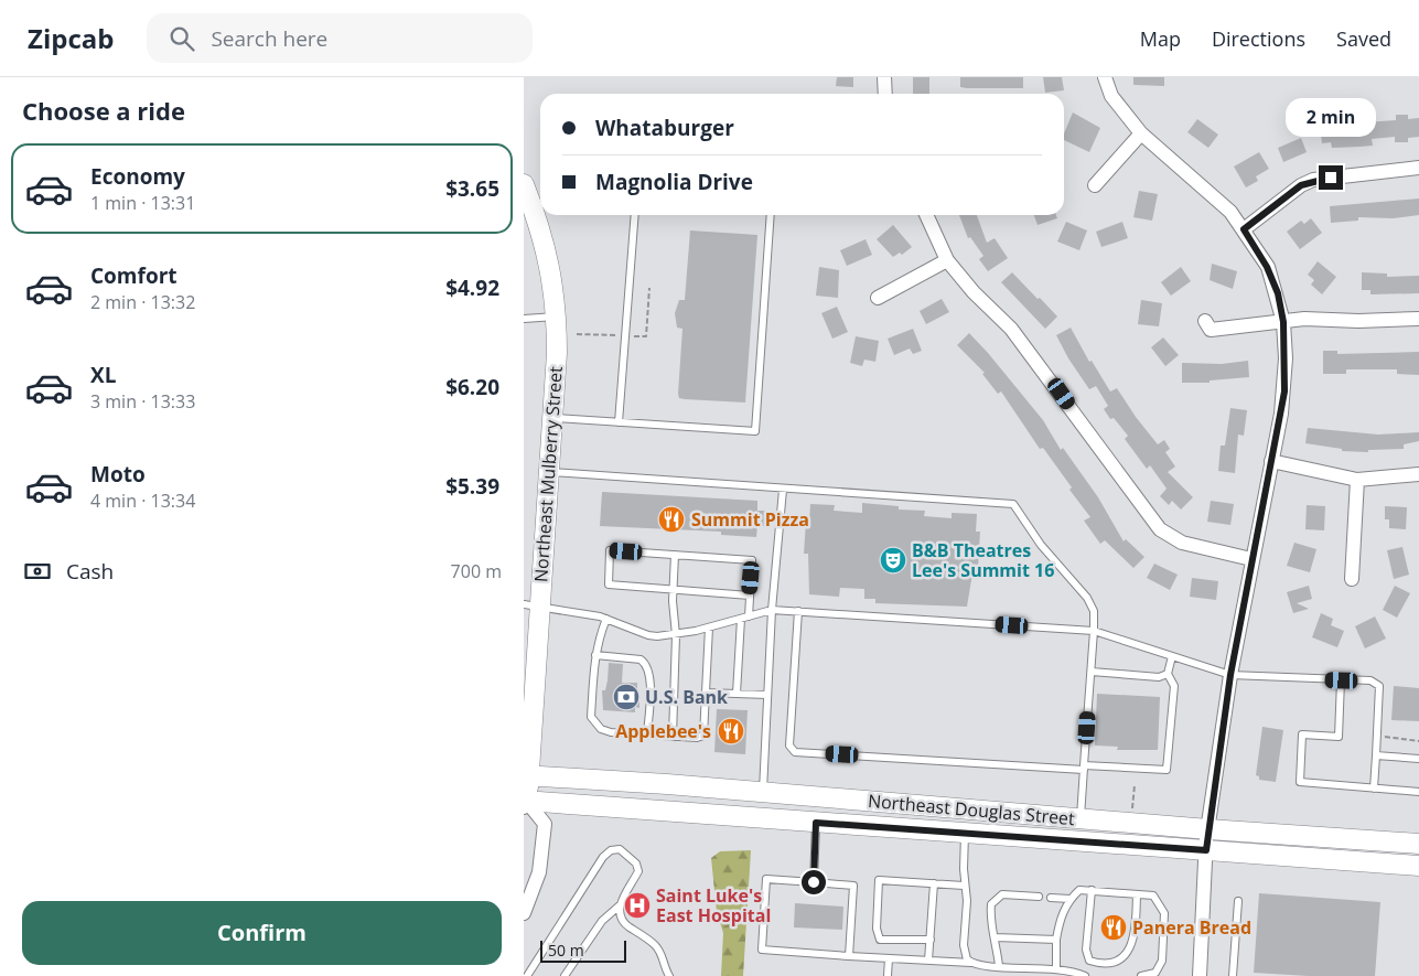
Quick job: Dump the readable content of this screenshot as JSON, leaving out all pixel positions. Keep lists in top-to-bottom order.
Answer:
{
  "streets": {
    "main road": ["Northeast Mulberry Street", "Northeast Douglas Street"]
  },
  "crossings": [
    ["Northeast Mulberry Street", "Northeast Douglas Street"]
  ],
  "places": {
    "restaurant": ["Summit Pizza", "Applebee's", "Panera Bread"],
    "theatre": ["B&B Theatres Lee's Summit 16"],
    "bank": ["U.S. Bank"],
    "hospital": ["Saint Luke's East Hospital"]
  },
  "scale_bar": "50 m",
  "page": {
    "header": "Zipcab",
    "search": "Search here",
    "nav": ["Map", "Directions", "Saved"],
    "heading": "Choose a ride",
    "banner": ["Whataburger", "Magnolia Drive"],
    "bubble": "2 min",
    "list": [
      {
        "name": "Economy",
        "note": "1 min · 13:31",
        "value": "$3.65"
      },
      {
        "name": "Comfort",
        "note": "2 min · 13:32",
        "value": "$4.92"
      },
      {
        "name": "XL",
        "note": "3 min · 13:33",
        "value": "$6.20"
      },
      {
        "name": "Moto",
        "note": "4 min · 13:34",
        "value": "$5.39"
      }
    ],
    "pay": ["Cash", "700 m"],
    "buttons": "Confirm",
    "scale": "50 m"
  }
}
